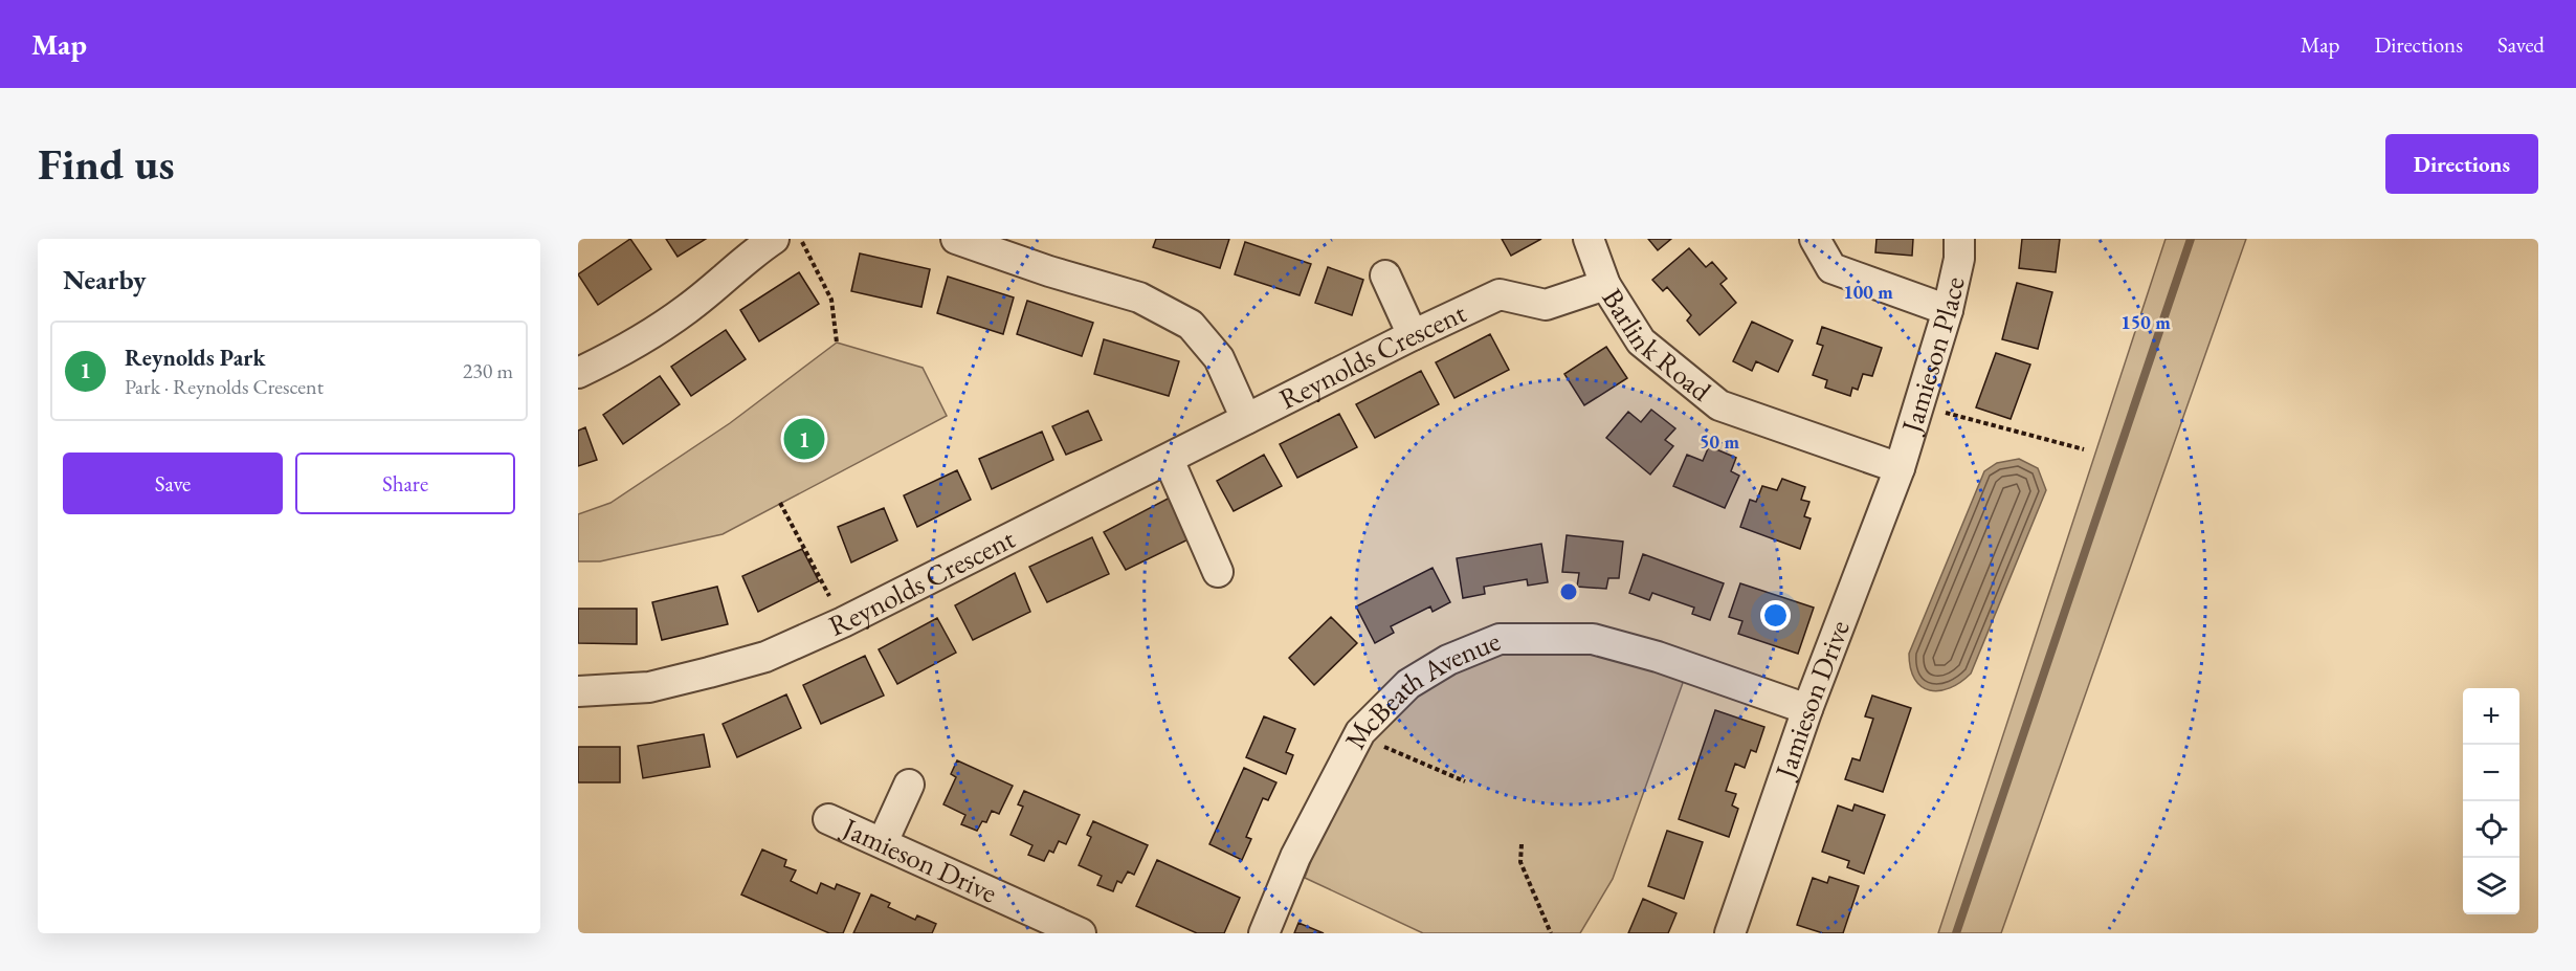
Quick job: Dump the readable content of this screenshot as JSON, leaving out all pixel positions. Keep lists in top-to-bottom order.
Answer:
{
  "streets": {
    "street": [
      "Barlink Road",
      "Jamieson Place",
      "Reynolds Crescent",
      "McBeath Avenue",
      "Jamieson Drive"
    ]
  },
  "crossings": [
    ["Barlink Road", "Jamieson Place"],
    ["Barlink Road", "Reynolds Crescent"],
    ["Barlink Road", "Jamieson Drive"],
    ["Jamieson Place", "Jamieson Drive"],
    ["McBeath Avenue", "Jamieson Drive"]
  ],
  "page": {
    "header": "Map",
    "nav": ["Map", "Directions", "Saved"],
    "buttons": [
      "Directions",
      ["Save", "Share"]
    ],
    "title": "Find us",
    "heading": "Nearby",
    "list": [
      {
        "mark": "1",
        "name": "Reynolds Park",
        "note": "Park · Reynolds Crescent",
        "value": "230 m"
      }
    ],
    "pins": "1",
    "map_buttons": ["+", "−"]
  },
  "rings": ["100 m", "150 m", "50 m"]
}
